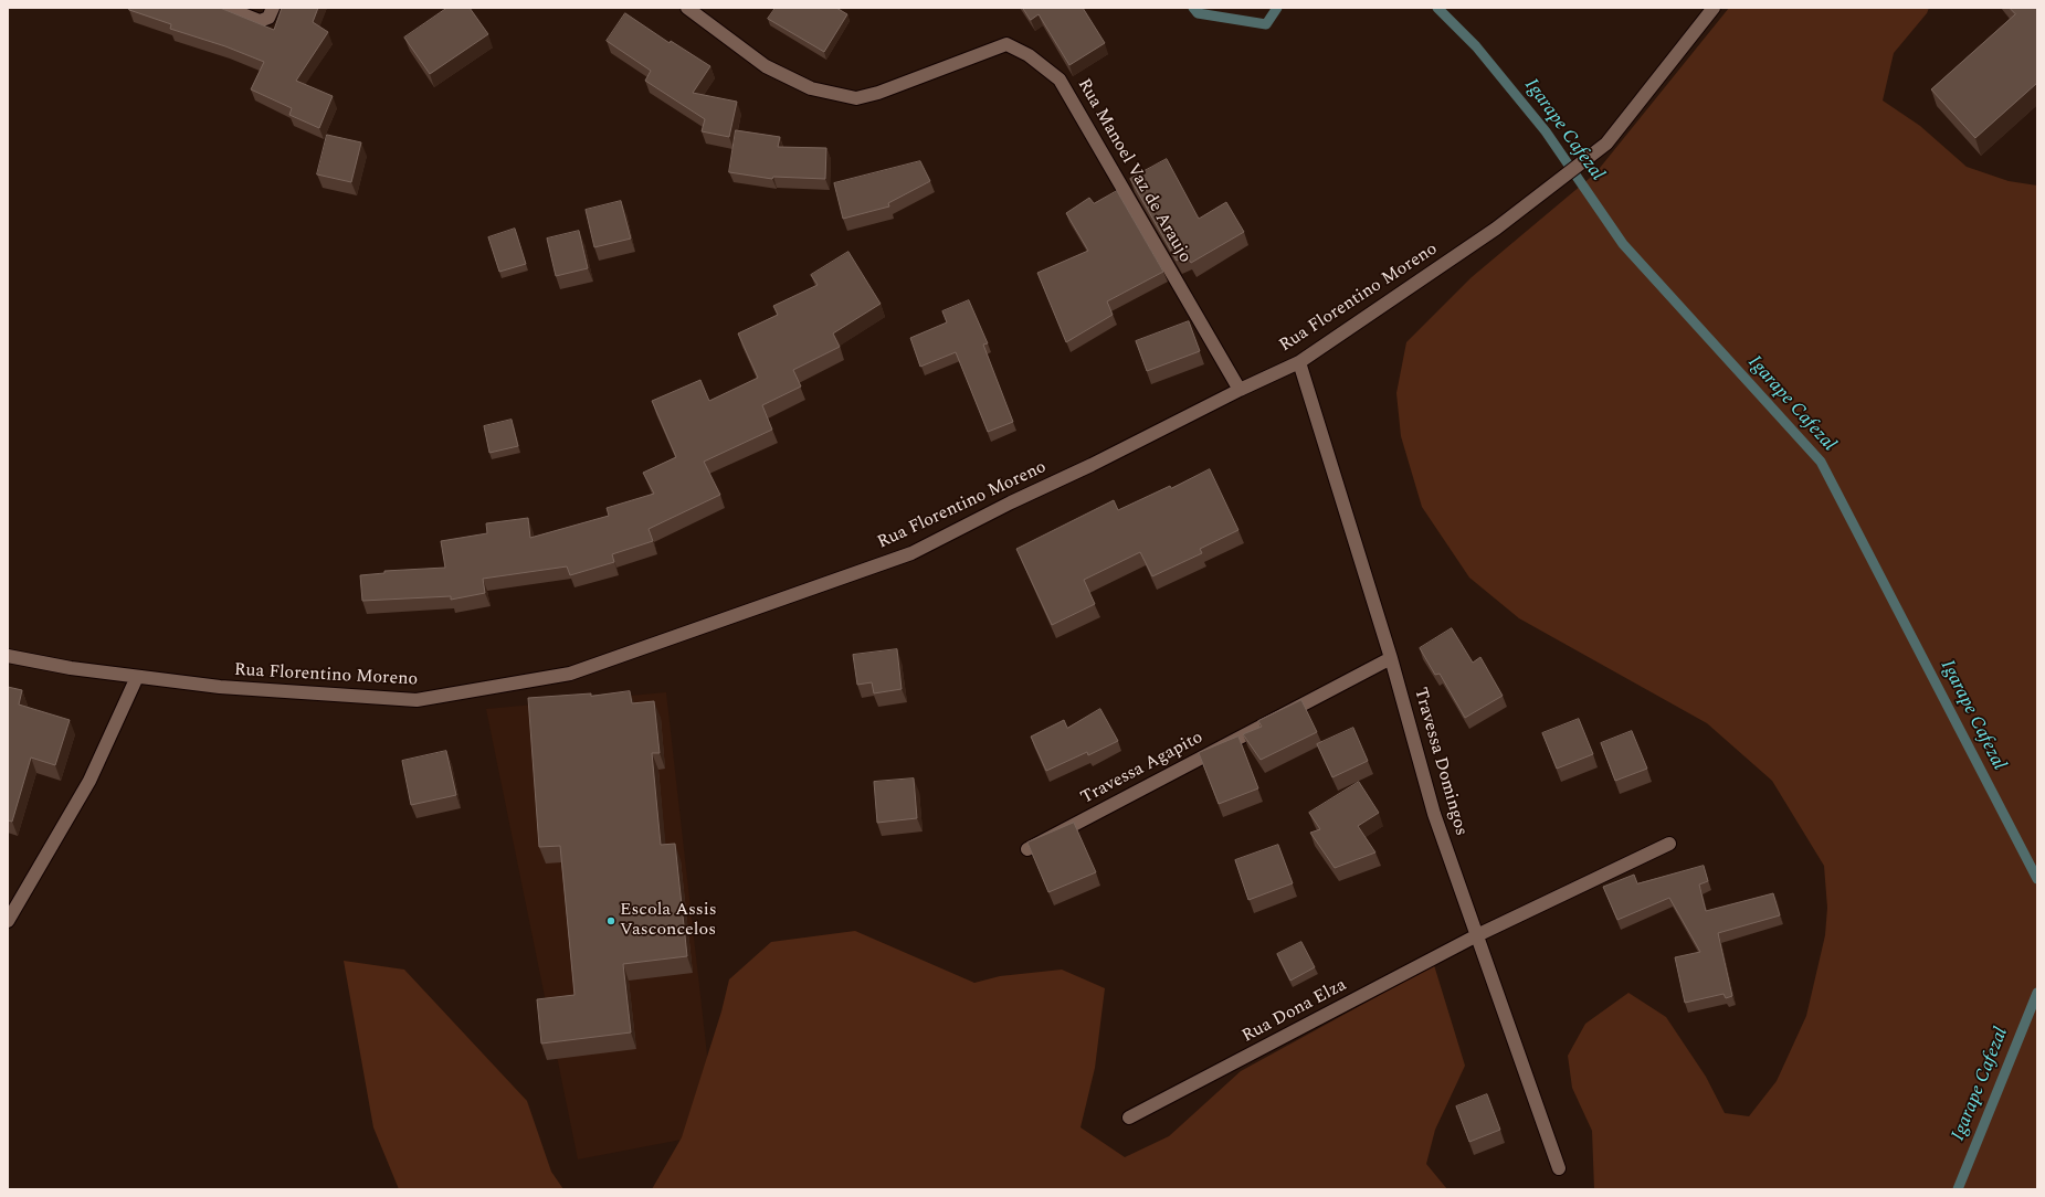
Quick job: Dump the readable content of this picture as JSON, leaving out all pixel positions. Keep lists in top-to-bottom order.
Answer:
{
  "streets": {
    "street": [
      "Rua Manoel Vaz de Araujo",
      "Rua Florentino Moreno",
      "Travessa Domingos",
      "Travessa Agapito",
      "Rua Dona Elza"
    ]
  },
  "crossings": [
    ["Rua Manoel Vaz de Araujo", "Rua Florentino Moreno"],
    ["Rua Florentino Moreno", "Travessa Domingos"],
    ["Travessa Domingos", "Travessa Agapito"],
    ["Travessa Domingos", "Rua Dona Elza"]
  ],
  "water": ["Igarape Cafezal"],
  "places": ["Escola Assis Vasconcelos"]
}
